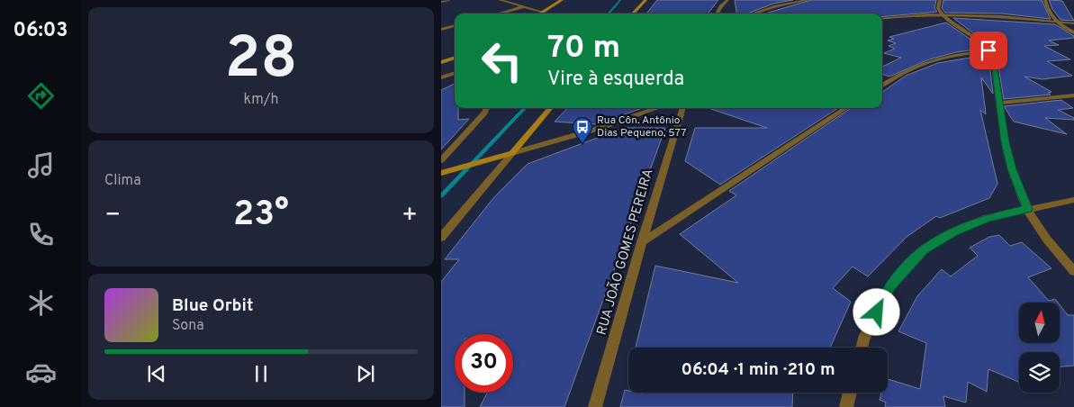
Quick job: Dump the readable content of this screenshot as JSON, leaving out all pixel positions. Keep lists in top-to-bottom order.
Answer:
{
  "streets": {
    "street": ["RUA JOÃO GOMES PEREIRA"]
  },
  "places": {
    "bus stop": ["Rua Côn. Antônio Dias Pequeno, 577"]
  },
  "north": "top",
  "page": {
    "tabs": "06:03",
    "tile": [
      ["28", "km/h"],
      "Clima"
    ],
    "turn": ["70 m", "Vire à esquerda"],
    "heat": ["−", "23°", "+"],
    "song": ["Blue Orbit", "Sona"],
    "limit": "30",
    "trip": "06:04 · 1 min · 210 m"
  }
}
